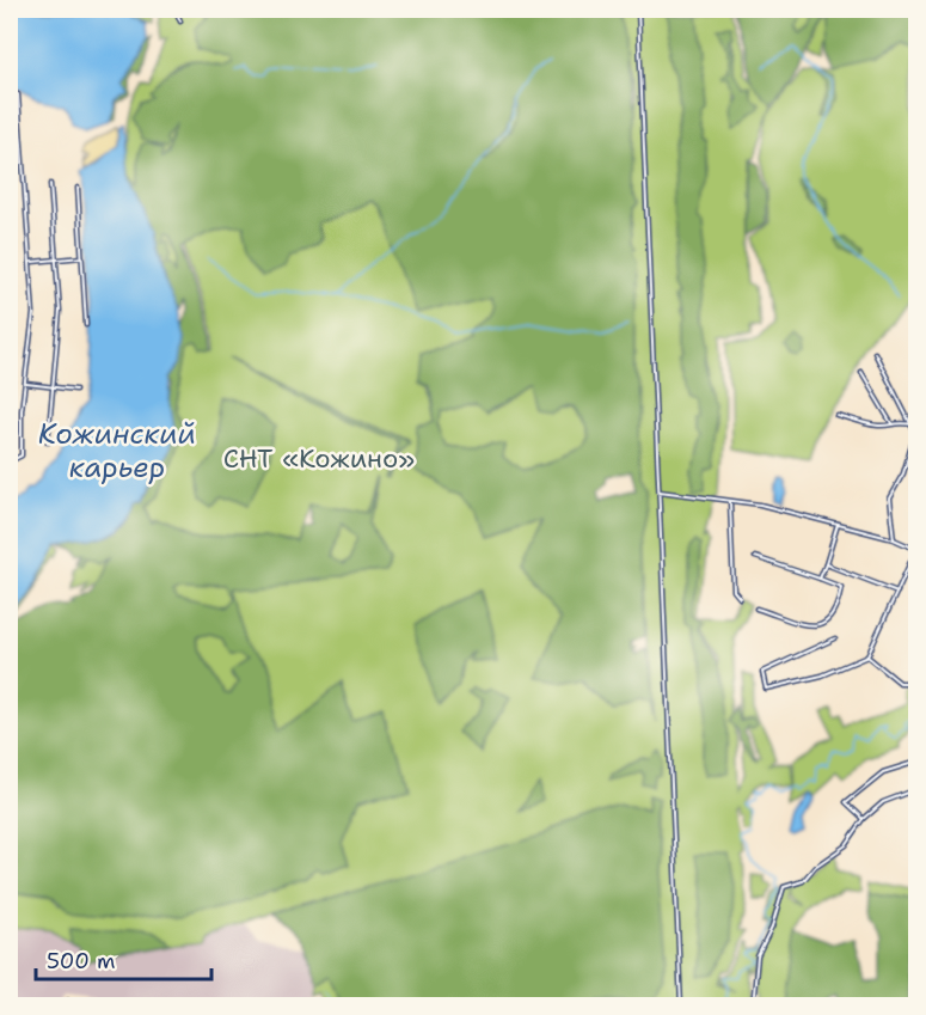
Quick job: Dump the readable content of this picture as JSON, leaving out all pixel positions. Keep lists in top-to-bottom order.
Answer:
{
  "water": ["Кожинский карьер"],
  "parks": ["СНТ «Кожино»"],
  "scale_bar": "500 m"
}
